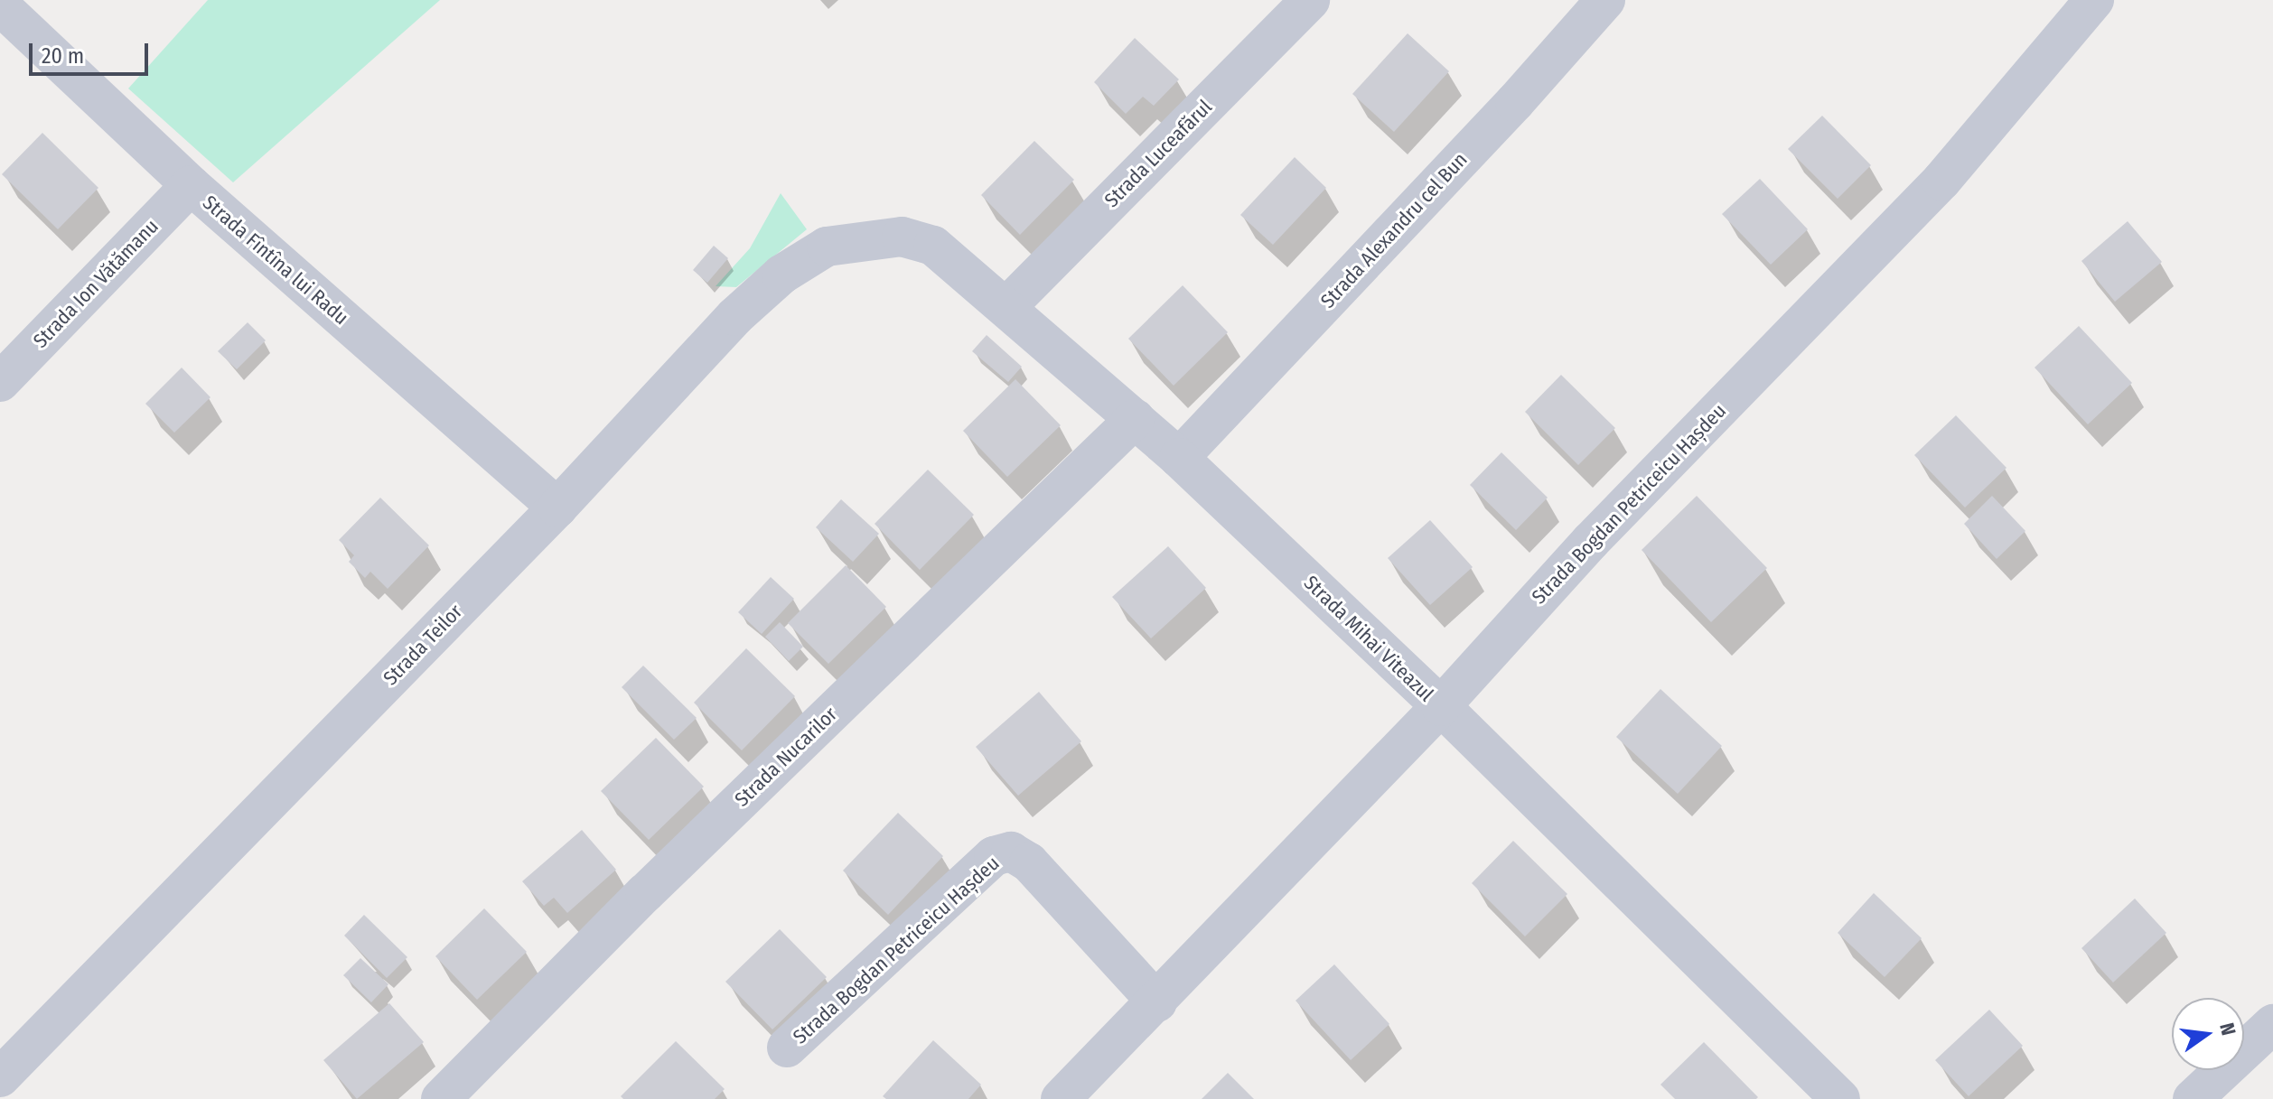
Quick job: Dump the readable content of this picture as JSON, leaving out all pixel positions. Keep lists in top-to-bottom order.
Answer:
{
  "streets": {
    "street": [
      "Strada Luceafărul",
      "Strada Alexandru cel Bun",
      "Strada Fîntîna lui Radu",
      "Strada Ion Vătămanu",
      "Strada Bogdan Petriceicu Hașdeu",
      "Strada Mihai Viteazul",
      "Strada Teilor",
      "Strada Nucarilor"
    ]
  },
  "crossings": [
    ["Strada Luceafărul", "Strada Mihai Viteazul"],
    ["Strada Alexandru cel Bun", "Strada Mihai Viteazul"],
    ["Strada Fîntîna lui Radu", "Strada Ion Vătămanu"],
    ["Strada Fîntîna lui Radu", "Strada Teilor"],
    ["Strada Bogdan Petriceicu Hașdeu", "Strada Mihai Viteazul"],
    ["Strada Mihai Viteazul", "Strada Teilor"],
    ["Strada Mihai Viteazul", "Strada Nucarilor"]
  ],
  "scale_bar": "20 m",
  "north": "right"
}
